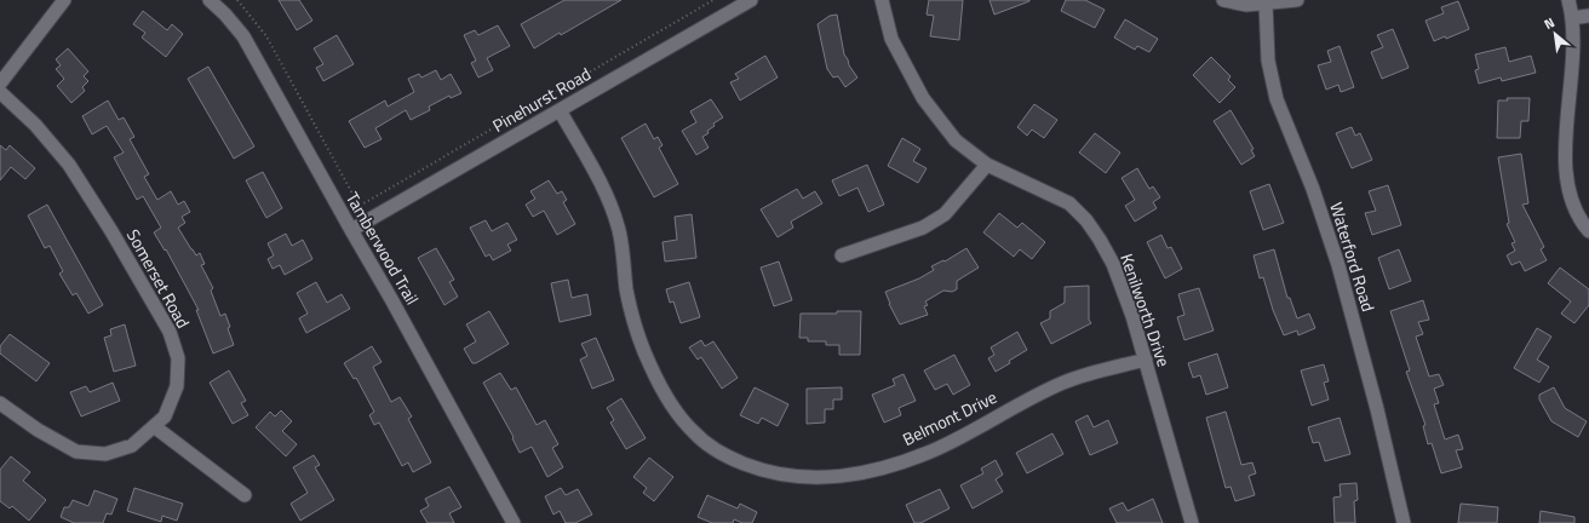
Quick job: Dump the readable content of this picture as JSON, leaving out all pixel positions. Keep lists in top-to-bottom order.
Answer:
{
  "streets": {
    "street": [
      "Pinehurst Road",
      "Tamberwood Trail",
      "Waterford Road",
      "Somerset Road",
      "Kenilworth Drive",
      "Belmont Drive"
    ]
  },
  "crossings": [
    ["Pinehurst Road", "Tamberwood Trail"],
    ["Pinehurst Road", "Belmont Drive"],
    ["Kenilworth Drive", "Belmont Drive"]
  ],
  "north": "top left"
}
